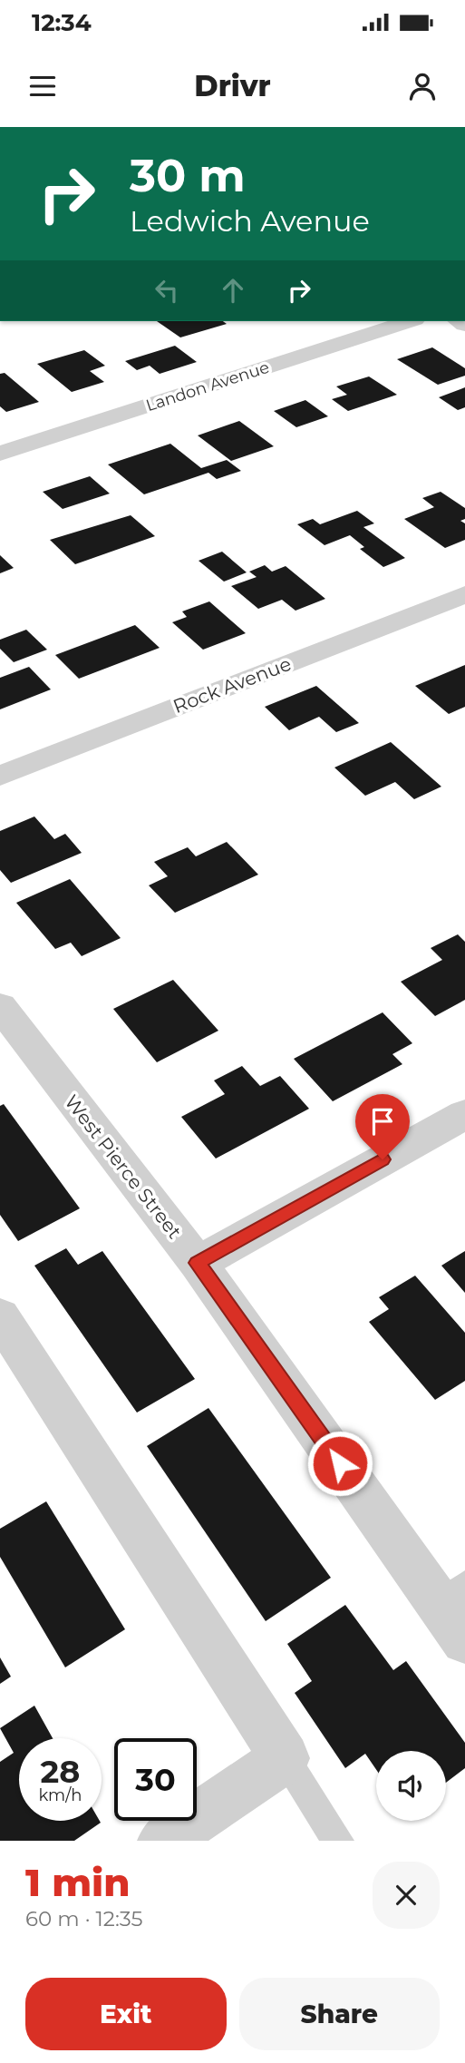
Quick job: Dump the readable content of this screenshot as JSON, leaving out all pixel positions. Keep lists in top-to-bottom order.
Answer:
{
  "streets": {
    "street": ["Landon Avenue", "Rock Avenue", "West Pierce Street"]
  },
  "page": {
    "status": "12:34",
    "header": "Drivr",
    "turn": ["30 m", "Ledwich Avenue"],
    "speed": "28 km/h",
    "limit": "30",
    "heading": ["1 min", "60 m · 12:35"],
    "buttons": ["Exit", "Share"]
  }
}
